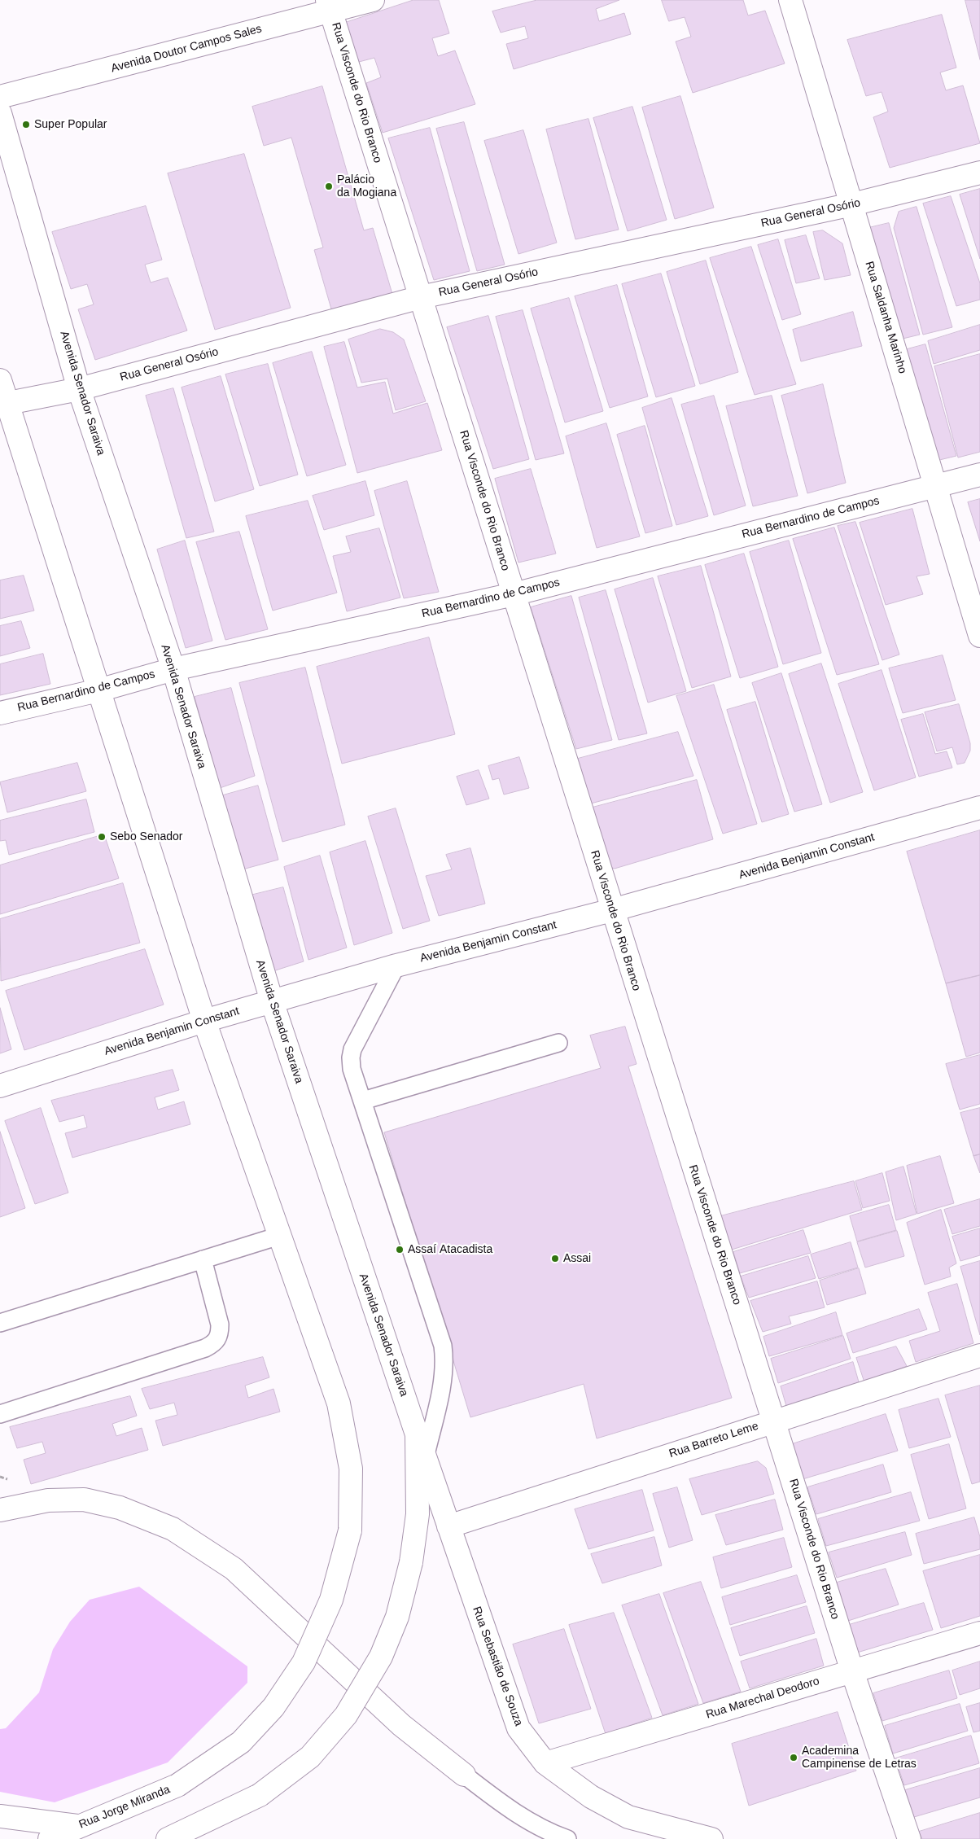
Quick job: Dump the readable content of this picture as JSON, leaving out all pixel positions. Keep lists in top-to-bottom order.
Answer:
{
  "streets": {
    "street": [
      "Avenida Doutor Campos Sales",
      "Rua Visconde do Rio Branco",
      "Rua General Osório",
      "Rua Saldanha Marinho",
      "Avenida Senador Saraiva",
      "Rua Bernardino de Campos",
      "Avenida Benjamin Constant",
      "Rua Barreto Leme",
      "Rua Sebastião de Souza",
      "Rua Marechal Deodoro",
      "Rua Jorge Miranda"
    ]
  },
  "crossings": [
    ["Avenida Doutor Campos Sales", "Rua Visconde do Rio Branco"],
    ["Rua Visconde do Rio Branco", "Rua General Osório"],
    ["Rua Visconde do Rio Branco", "Rua Bernardino de Campos"],
    ["Rua Visconde do Rio Branco", "Avenida Benjamin Constant"],
    ["Rua Visconde do Rio Branco", "Rua Barreto Leme"],
    ["Rua Visconde do Rio Branco", "Rua Marechal Deodoro"],
    ["Rua General Osório", "Rua Saldanha Marinho"],
    ["Rua General Osório", "Avenida Senador Saraiva"],
    ["Rua Saldanha Marinho", "Rua Bernardino de Campos"],
    ["Avenida Senador Saraiva", "Rua Bernardino de Campos"],
    ["Avenida Senador Saraiva", "Avenida Benjamin Constant"],
    ["Avenida Senador Saraiva", "Rua Sebastião de Souza"],
    ["Rua Barreto Leme", "Rua Sebastião de Souza"],
    ["Rua Sebastião de Souza", "Rua Marechal Deodoro"]
  ],
  "places": [
    "Super Popular",
    "Palácio da Mogiana",
    "Sebo Senador",
    "Assaí Atacadista",
    "Assai",
    "Academina Campinense de Letras"
  ]
}
